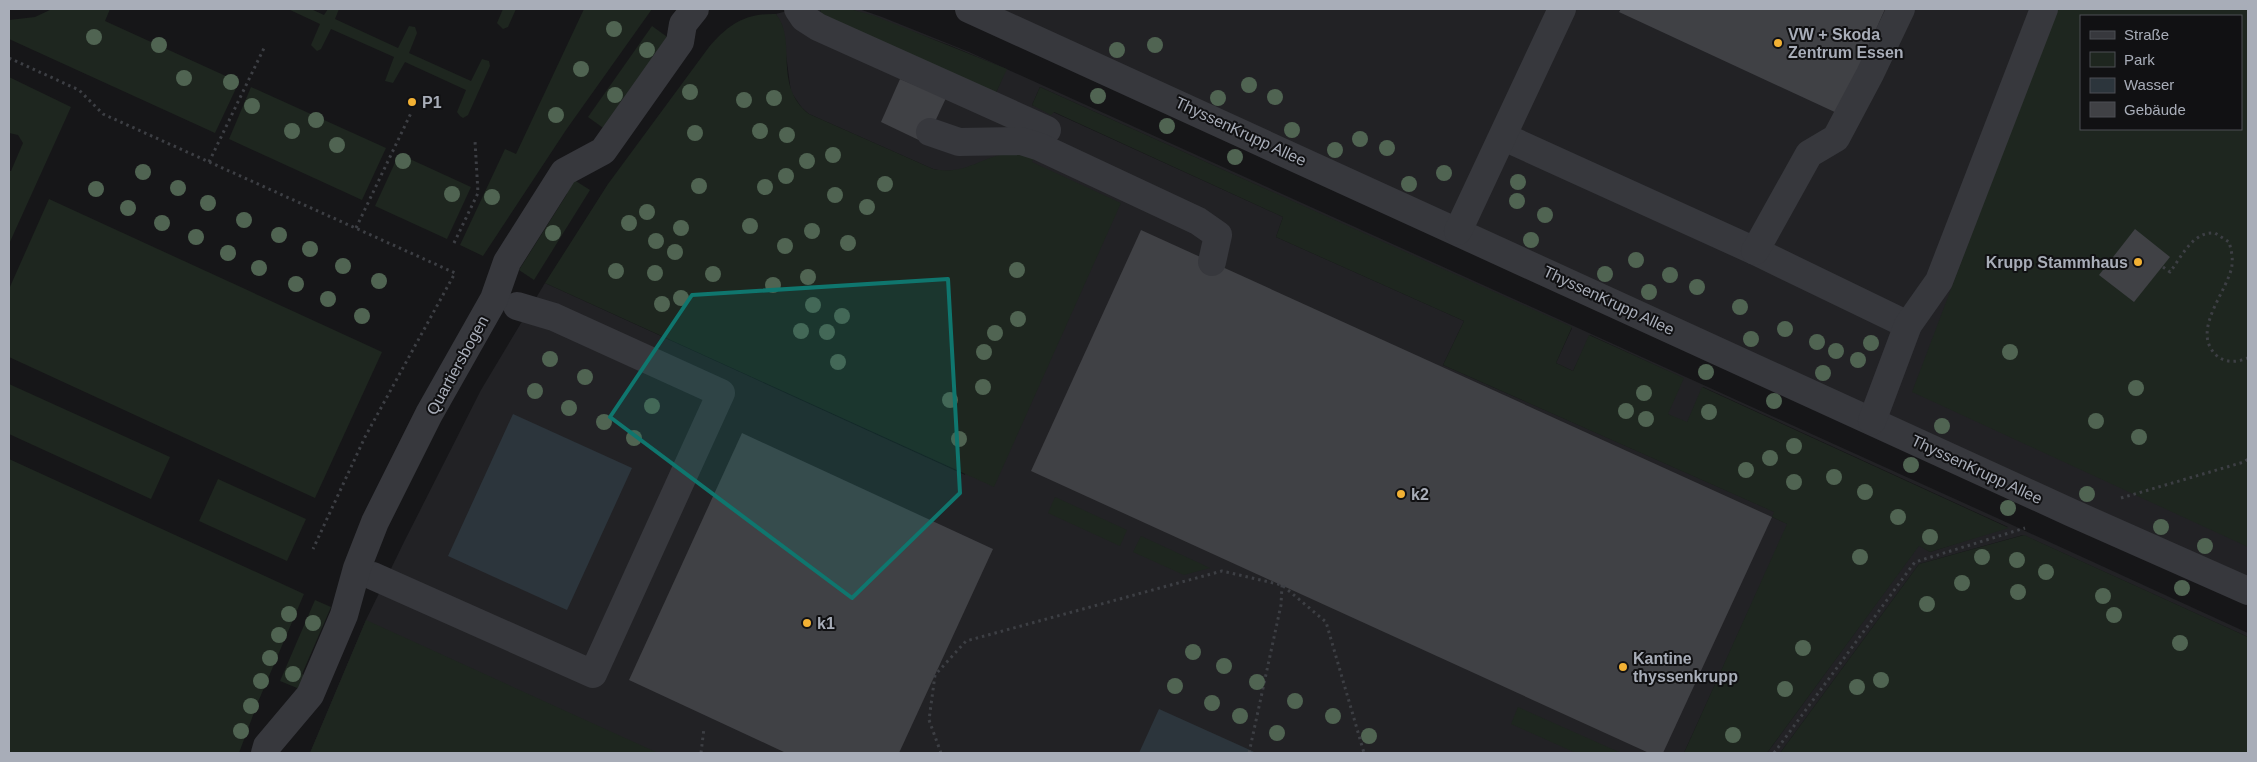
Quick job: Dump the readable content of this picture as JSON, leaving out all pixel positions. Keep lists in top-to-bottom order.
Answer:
{
  "streets": {
    "street": ["ThyssenKrupp Allee", "Quartiersbogen"]
  },
  "places": [
    "VW + Skoda Zentrum Essen",
    "P1",
    "Krupp Stammhaus",
    "k2",
    "k1",
    "Kantine thyssenkrupp"
  ],
  "legend": [
    "Straße",
    "Park",
    "Wasser",
    "Gebäude"
  ]
}
